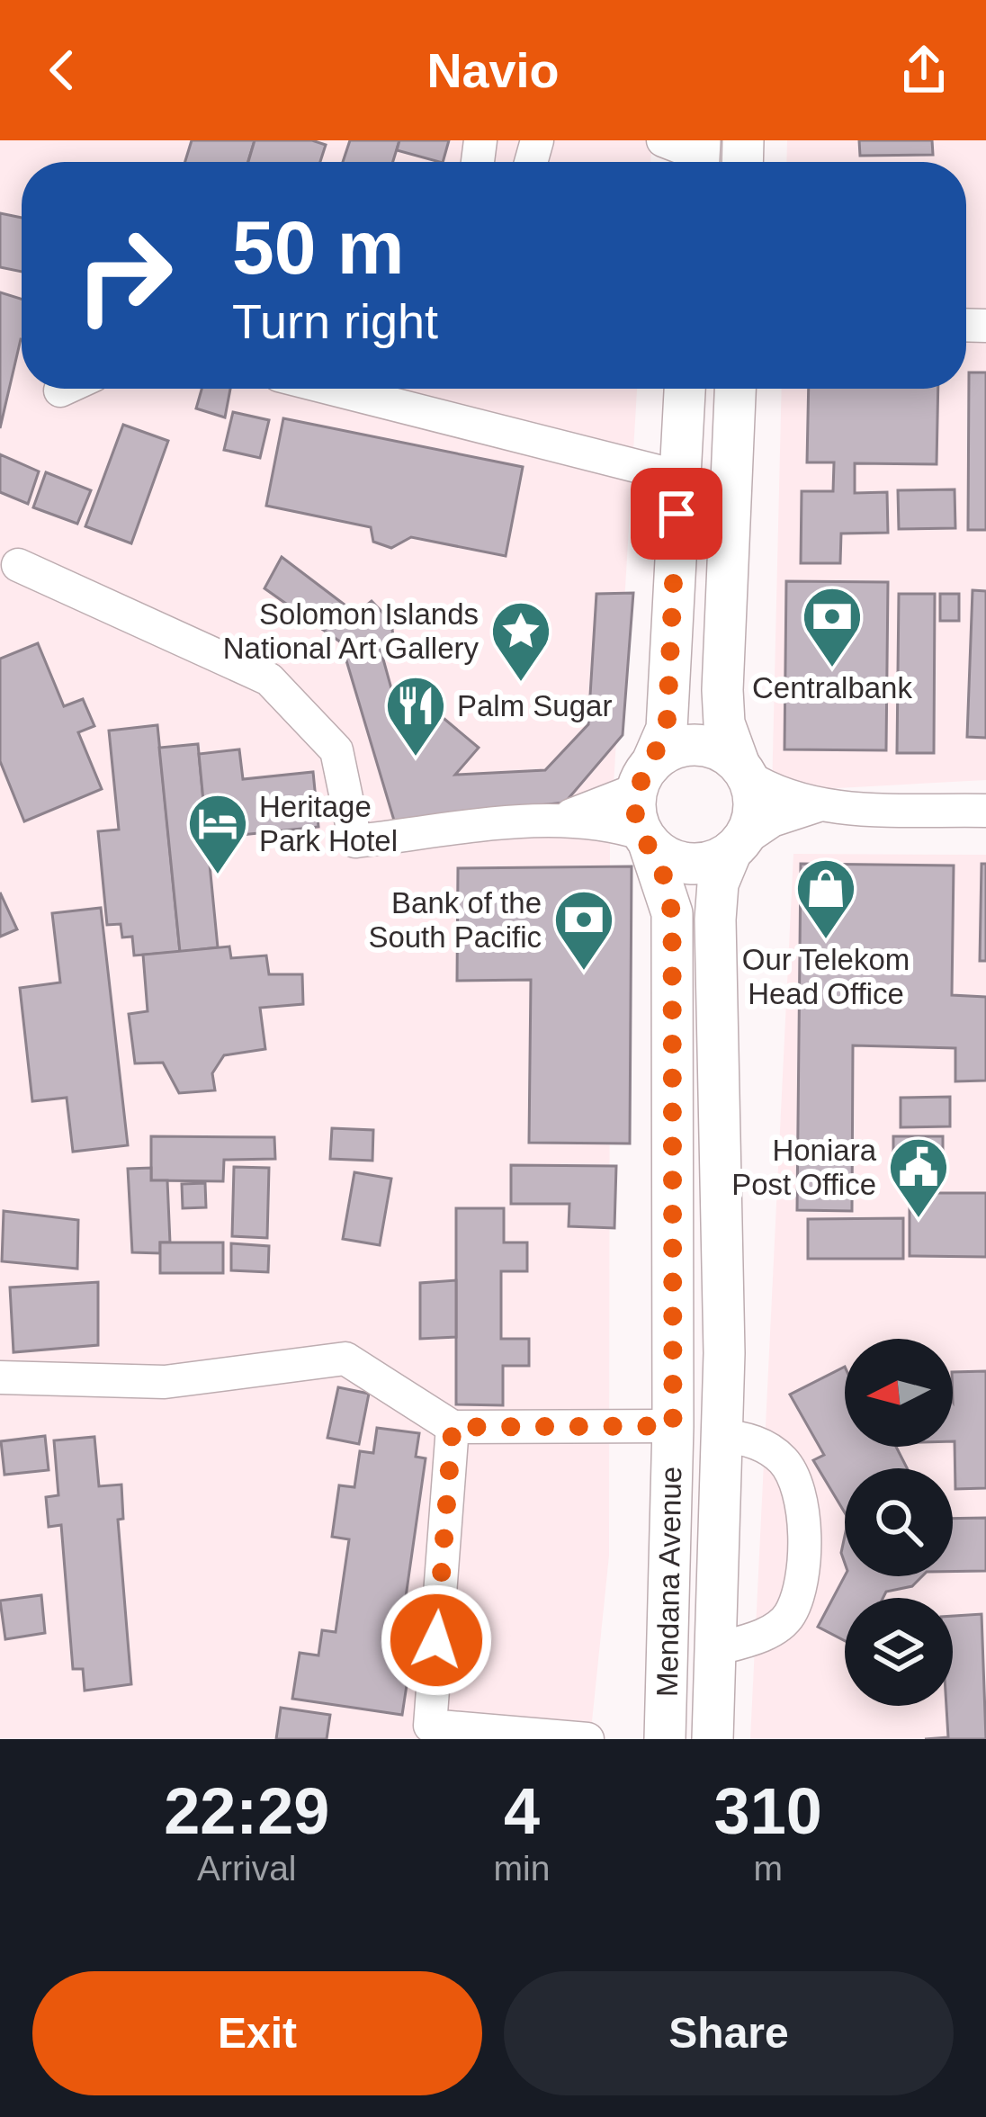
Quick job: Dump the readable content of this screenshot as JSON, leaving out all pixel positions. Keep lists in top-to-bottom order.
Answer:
{
  "streets": {
    "main road": ["Mendana Avenue"]
  },
  "places": {
    "bank": ["Centralbank", "Bank of the South Pacific"],
    "place": ["Solomon Islands National Art Gallery"],
    "restaurant": ["Palm Sugar"],
    "hotel": ["Heritage Park Hotel"],
    "shop": ["Our Telekom Head Office"],
    "public building": ["Honiara Post Office"]
  },
  "north": "left",
  "page": {
    "header": "Navio",
    "turn": ["50 m", "Turn right"],
    "eta": [
      "22:29",
      "Arrival",
      "4",
      "min",
      "310",
      "m"
    ],
    "buttons": ["Exit", "Share"]
  }
}
